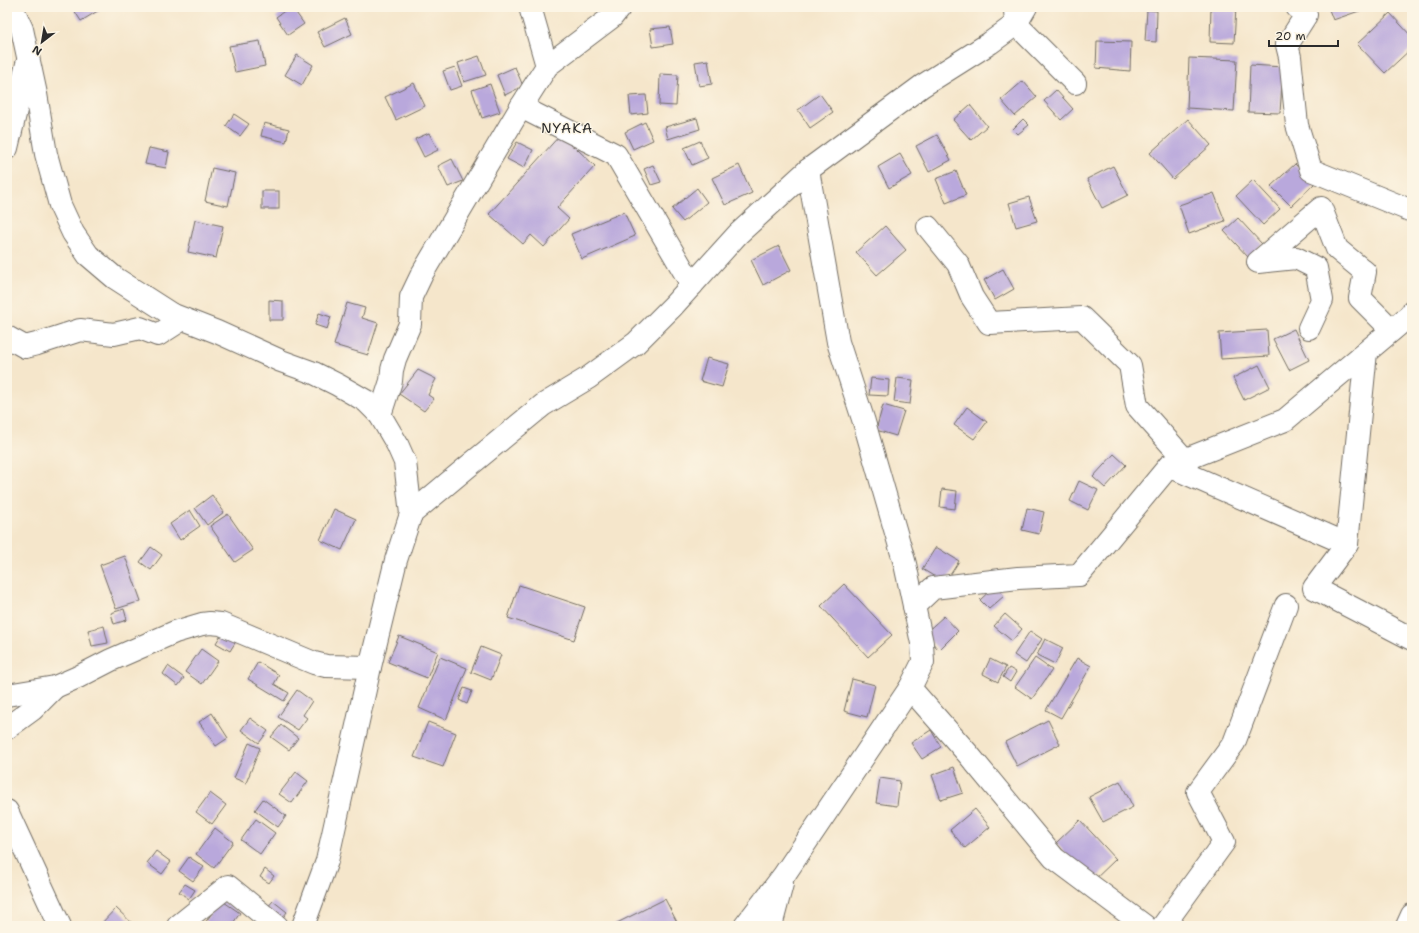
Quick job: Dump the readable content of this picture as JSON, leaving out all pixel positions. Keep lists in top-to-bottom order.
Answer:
{
  "districts": ["NYAKA"],
  "scale_bar": "20 m",
  "north": "bottom left"
}
